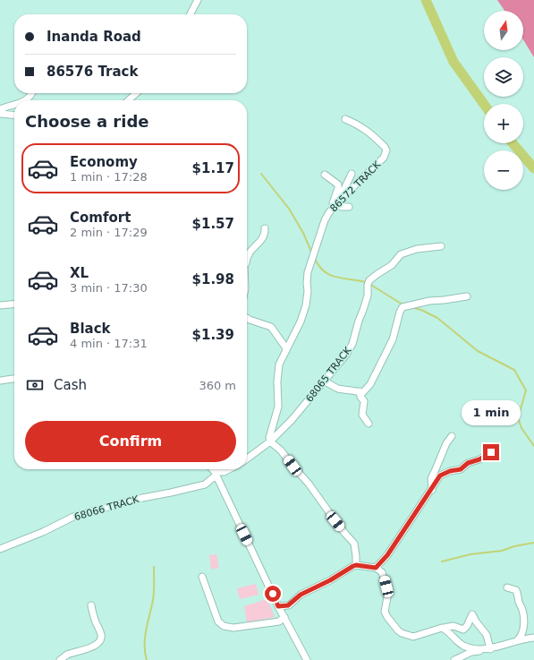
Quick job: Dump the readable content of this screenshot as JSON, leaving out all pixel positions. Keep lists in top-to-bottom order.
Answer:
{
  "streets": {
    "street": ["86572 TRACK", "68065 TRACK", "68066 TRACK"]
  },
  "crossings": [
    ["86572 TRACK", "68065 TRACK"]
  ],
  "north": "top",
  "page": {
    "map_buttons": ["+", "−"],
    "banner": ["Inanda Road", "86576 Track"],
    "heading": "Choose a ride",
    "list": [
      {
        "name": "Economy",
        "note": "1 min · 17:28",
        "value": "$1.17"
      },
      {
        "name": "Comfort",
        "note": "2 min · 17:29",
        "value": "$1.57"
      },
      {
        "name": "XL",
        "note": "3 min · 17:30",
        "value": "$1.98"
      },
      {
        "name": "Black",
        "note": "4 min · 17:31",
        "value": "$1.39"
      }
    ],
    "pay": ["Cash", "360 m"],
    "bubble": "1 min",
    "buttons": "Confirm"
  }
}
